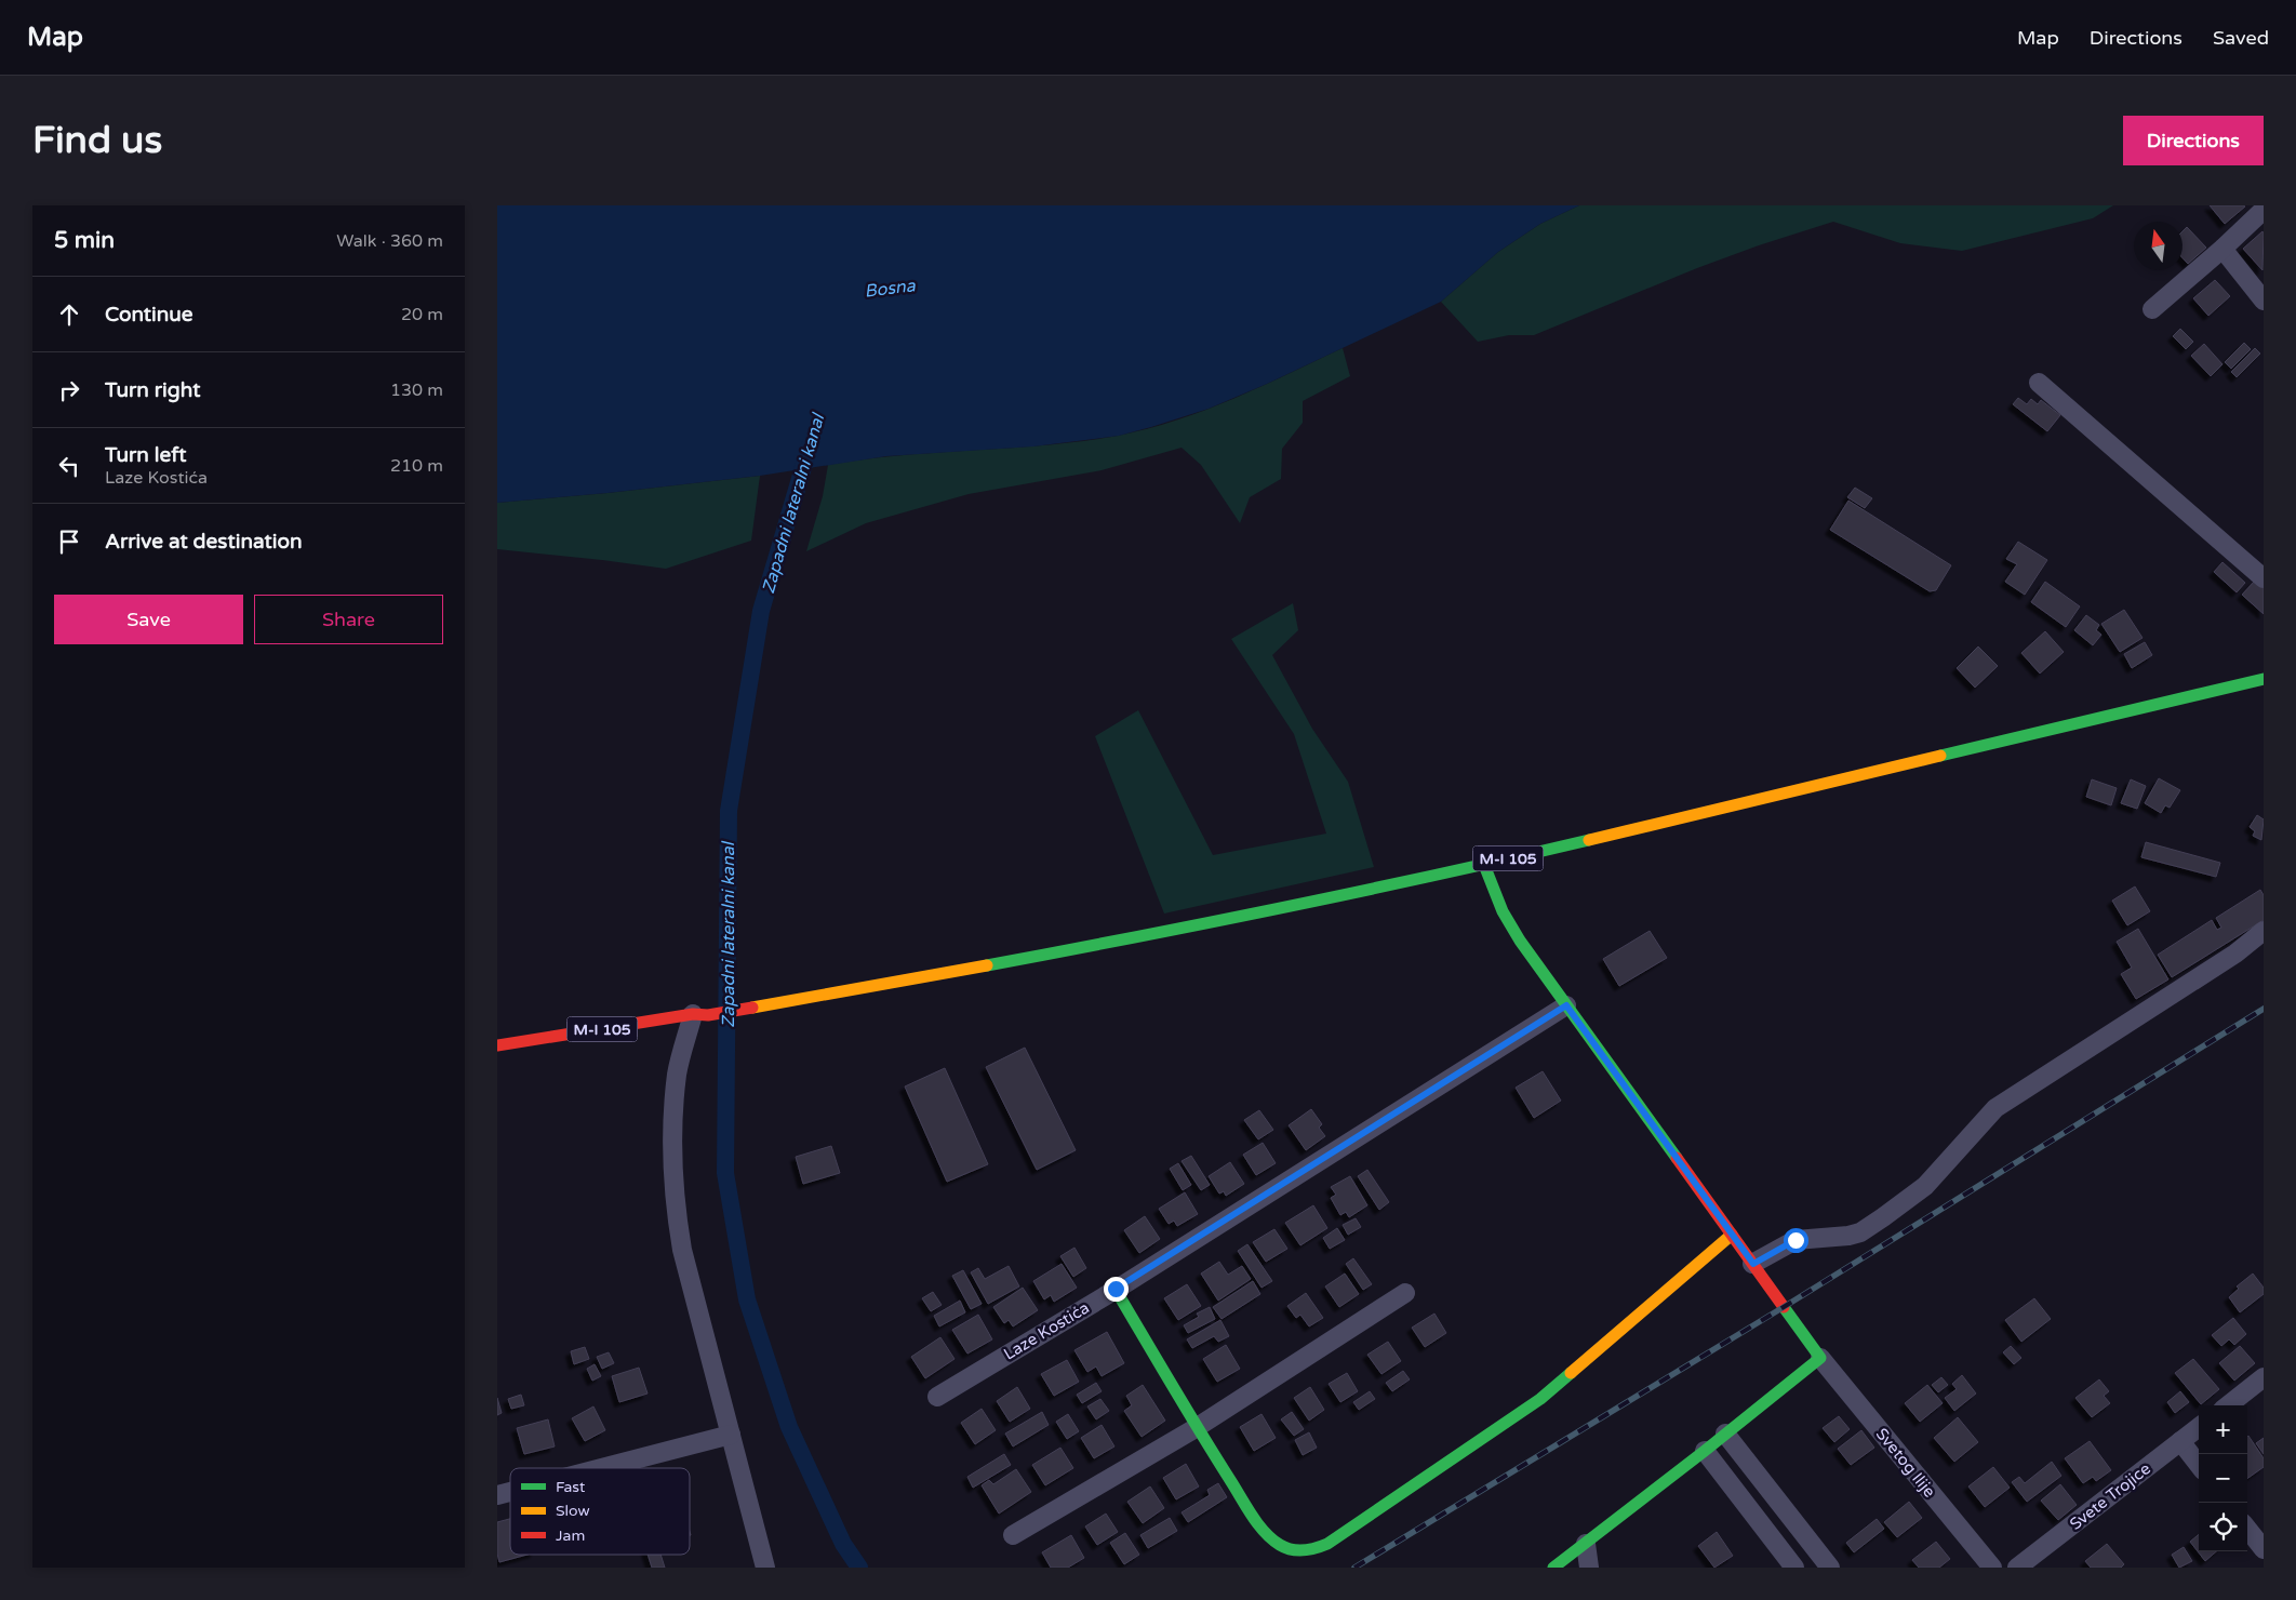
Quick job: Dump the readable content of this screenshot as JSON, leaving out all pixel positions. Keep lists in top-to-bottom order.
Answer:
{
  "streets": {
    "street": [
      "M-I 105",
      "Laze Kostića",
      "Svetog Ilije",
      "Svete Trojice"
    ]
  },
  "water": ["Bosna", "Zapadni lateralni kanal"],
  "legend": ["Fast", "Slow", "Jam"],
  "north": "top",
  "page": {
    "header": "Map",
    "nav": ["Map", "Directions", "Saved"],
    "buttons": [
      "Directions",
      ["Save", "Share"]
    ],
    "title": "Find us",
    "heading": ["5 min", "Walk · 360 m"],
    "list": [
      ["Continue", "20 m"],
      ["Turn right", "130 m"],
      ["Turn left", "Laze Kostića", "210 m"],
      "Arrive at destination"
    ],
    "map_buttons": ["+", "−"]
  }
}
